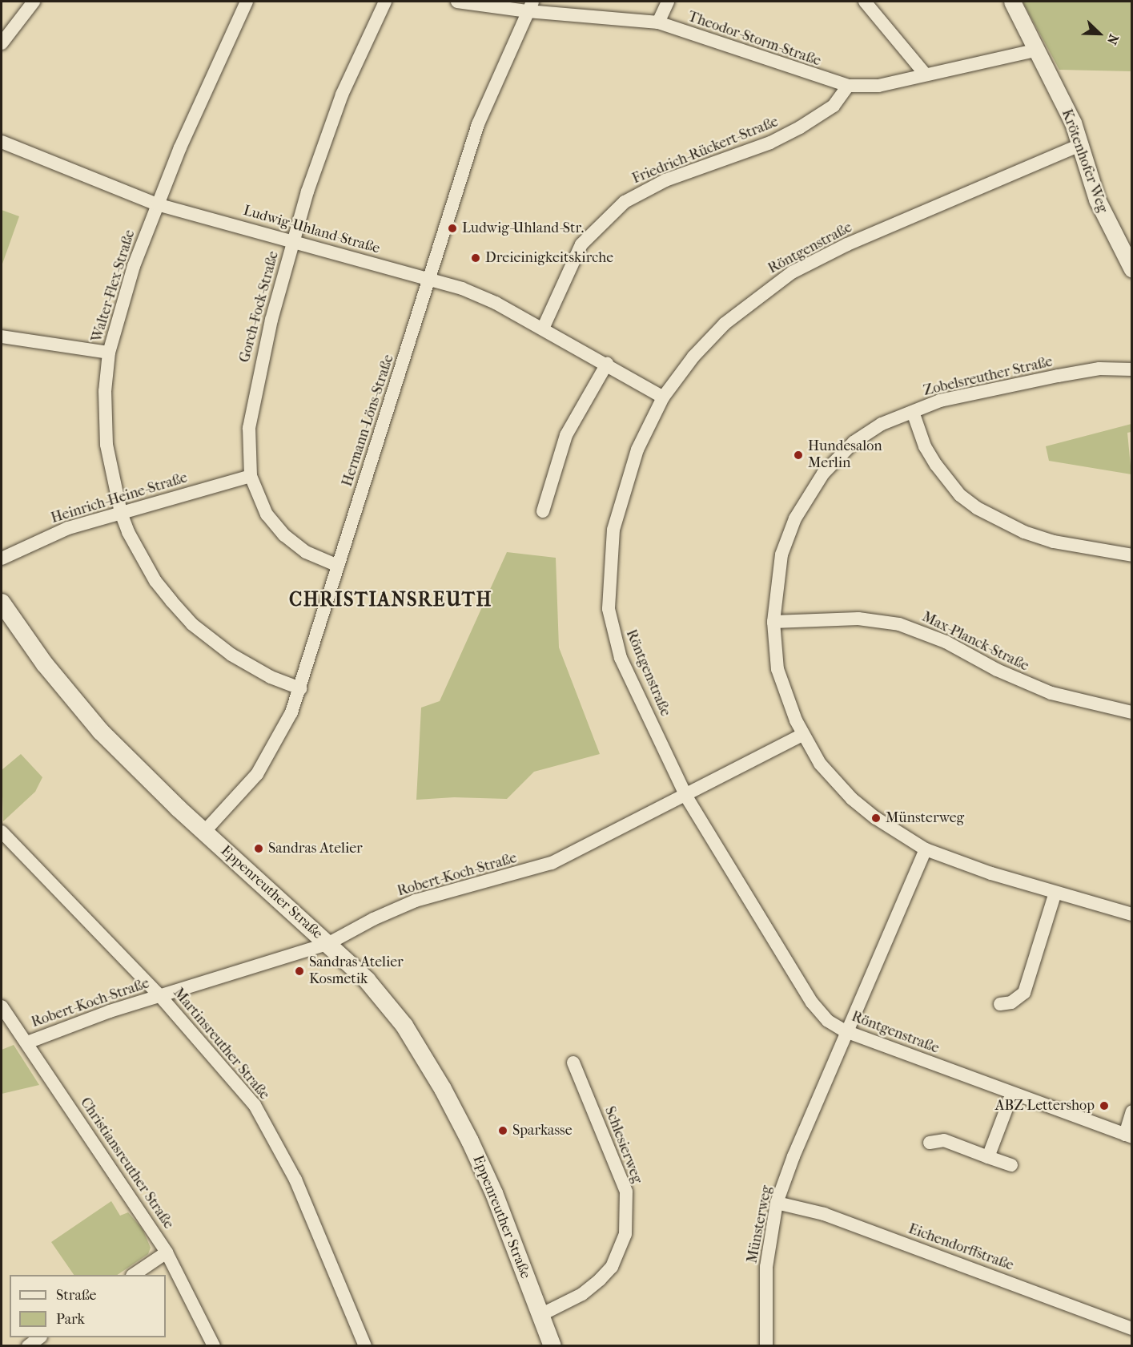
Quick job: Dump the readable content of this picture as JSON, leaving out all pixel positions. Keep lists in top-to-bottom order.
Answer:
{
  "streets": {
    "main road": ["Eppenreuther Straße"],
    "street": [
      "Theodor-Storm-Straße",
      "Friedrich-Rückert-Straße",
      "Krötenhofer Weg",
      "Ludwig-Uhland-Straße",
      "Röntgenstraße",
      "Walter-Flex-Straße",
      "Gorch-Fock-Straße",
      "Zobelsreuther Straße",
      "Hermann-Löns-Straße",
      "Heinrich-Heine-Straße",
      "Max-Planck-Straße",
      "Robert-Koch-Straße",
      "Martinsreuther Straße",
      "Schlesierweg",
      "Christiansreuther Straße",
      "Münsterweg",
      "Eichendorffstraße"
    ]
  },
  "crossings": [
    ["Theodor-Storm-Straße", "Friedrich-Rückert-Straße"],
    ["Theodor-Storm-Straße", "Krötenhofer Weg"],
    ["Theodor-Storm-Straße", "Hermann-Löns-Straße"],
    ["Friedrich-Rückert-Straße", "Ludwig-Uhland-Straße"],
    ["Krötenhofer Weg", "Röntgenstraße"],
    ["Ludwig-Uhland-Straße", "Röntgenstraße"],
    ["Ludwig-Uhland-Straße", "Walter-Flex-Straße"],
    ["Ludwig-Uhland-Straße", "Gorch-Fock-Straße"],
    ["Ludwig-Uhland-Straße", "Hermann-Löns-Straße"],
    ["Röntgenstraße", "Robert-Koch-Straße"],
    ["Röntgenstraße", "Münsterweg"],
    ["Walter-Flex-Straße", "Hermann-Löns-Straße"],
    ["Walter-Flex-Straße", "Heinrich-Heine-Straße"],
    ["Gorch-Fock-Straße", "Hermann-Löns-Straße"],
    ["Gorch-Fock-Straße", "Heinrich-Heine-Straße"],
    ["Zobelsreuther Straße", "Max-Planck-Straße"],
    ["Zobelsreuther Straße", "Robert-Koch-Straße"],
    ["Zobelsreuther Straße", "Münsterweg"],
    ["Hermann-Löns-Straße", "Eppenreuther Straße"],
    ["Robert-Koch-Straße", "Eppenreuther Straße"],
    ["Robert-Koch-Straße", "Martinsreuther Straße"],
    ["Robert-Koch-Straße", "Christiansreuther Straße"],
    ["Eppenreuther Straße", "Schlesierweg"],
    ["Münsterweg", "Eichendorffstraße"]
  ],
  "districts": ["CHRISTIANSREUTH"],
  "places": [
    "Ludwig-Uhland-Str.",
    "Dreieinigkeitskirche",
    "Hundesalon Merlin",
    "Münsterweg",
    "Sandras Atelier",
    "Sandras Atelier Kosmetik",
    "ABZ Lettershop",
    "Sparkasse"
  ],
  "legend": ["Straße", "Park"],
  "north": "bottom right"
}
